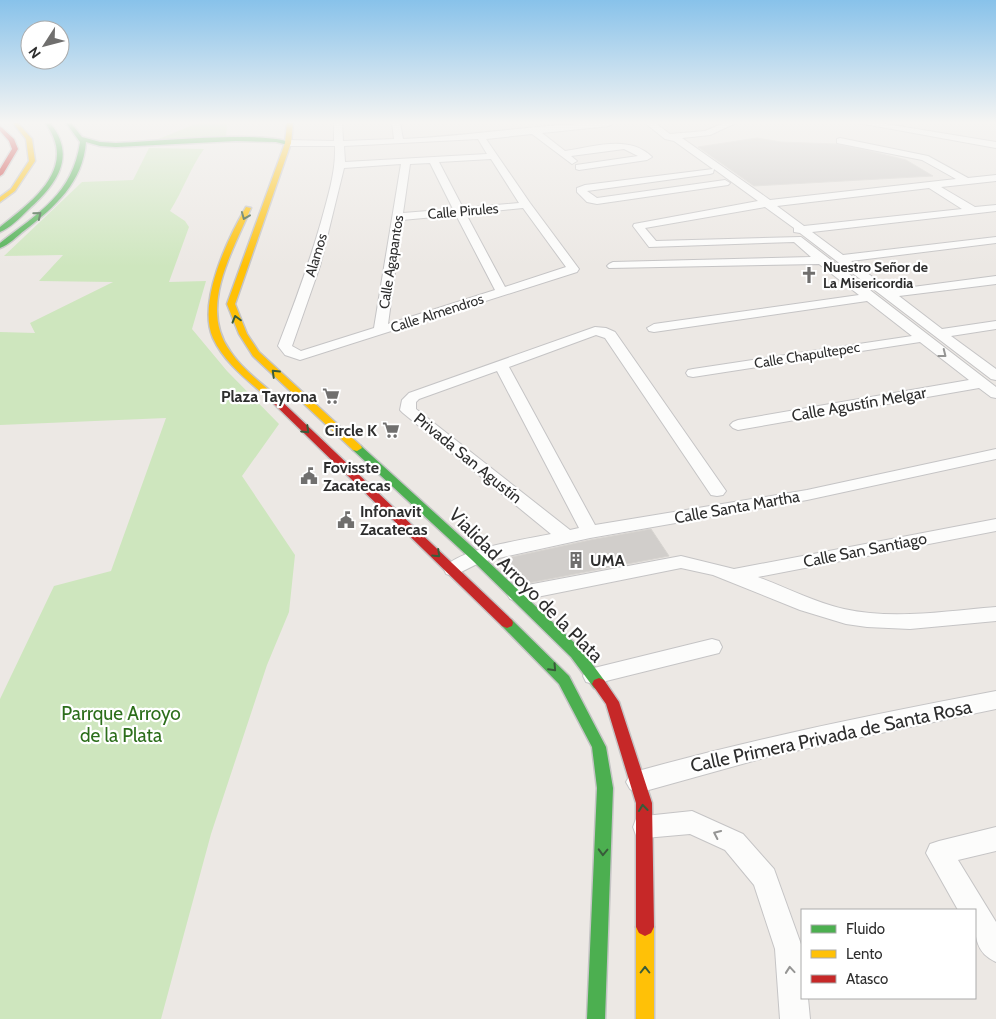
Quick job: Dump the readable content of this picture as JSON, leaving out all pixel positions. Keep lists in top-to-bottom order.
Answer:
{
  "streets": {
    "main road": ["Vialidad Arroyo de la Plata"],
    "street": [
      "Calle Pirules",
      "Alamos",
      "Calle Agapantos",
      "Calle Almendros",
      "Calle Chapultepec",
      "Calle Agustín Melgar",
      "Privada San Agustín",
      "Calle Santa Martha",
      "Calle San Santiago",
      "Calle Primera Privada de Santa Rosa"
    ]
  },
  "crossings": [
    ["Calle Pirules", "Calle Agapantos"],
    ["Calle Pirules", "Calle Almendros"],
    ["Alamos", "Calle Almendros"],
    ["Calle Agapantos", "Calle Almendros"],
    ["Privada San Agustín", "Calle Santa Martha"],
    ["Calle Santa Martha", "Vialidad Arroyo de la Plata"],
    ["Vialidad Arroyo de la Plata", "Calle Primera Privada de Santa Rosa"]
  ],
  "parks": ["Parrque Arroyo de la Plata"],
  "places": {
    "church": ["Nuestro Señor de La Misericordia"],
    "supermarket": ["Plaza Tayrona", "Circle K"],
    "public building": ["Fovisste Zacatecas", "Infonavit Zacatecas"],
    "building": ["UMA"]
  },
  "legend": ["Fluido", "Lento", "Atasco"],
  "north": "bottom left"
}
